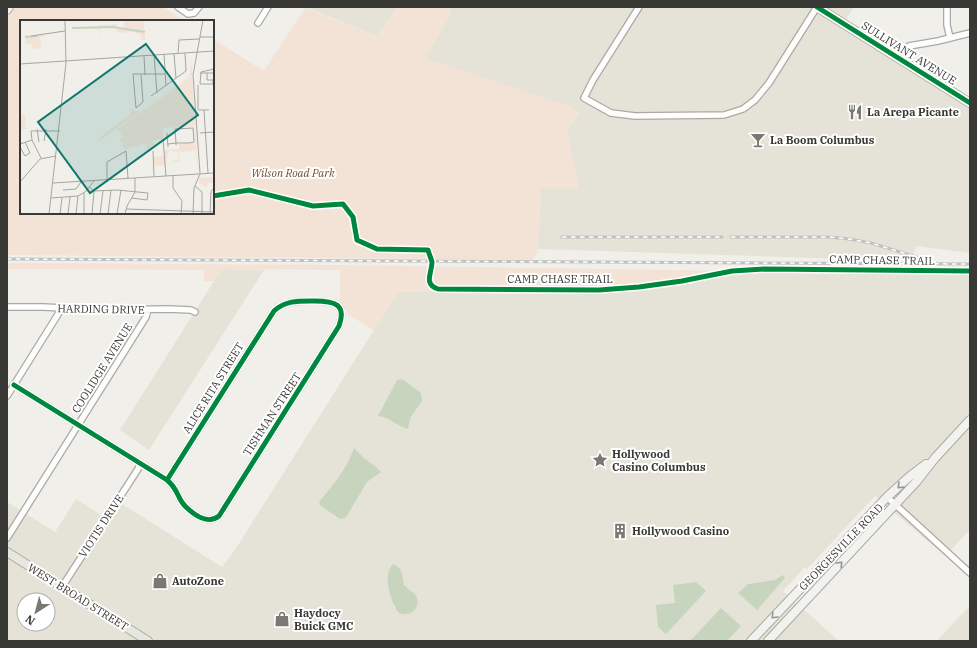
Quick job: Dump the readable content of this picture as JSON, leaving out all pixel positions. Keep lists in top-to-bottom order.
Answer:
{
  "streets": {
    "main road": ["SULLIVANT AVENUE", "GEORGESVILLE ROAD", "WEST BROAD STREET"],
    "street": [
      "HARDING DRIVE",
      "COOLIDGE AVENUE",
      "ALICE RITA STREET",
      "TISHMAN STREET",
      "VIOTIS DRIVE"
    ],
    "cycle path": ["CAMP CHASE TRAIL"]
  },
  "crossings": [
    ["HARDING DRIVE", "COOLIDGE AVENUE"],
    ["ALICE RITA STREET", "TISHMAN STREET"],
    ["VIOTIS DRIVE", "WEST BROAD STREET"]
  ],
  "parks": ["Wilson Road Park"],
  "places": {
    "restaurant": ["La Arepa Picante"],
    "bar": ["La Boom Columbus"],
    "place": ["Hollywood Casino Columbus"],
    "building": ["Hollywood Casino"],
    "shop": ["AutoZone", "Haydocy Buick GMC"]
  },
  "north": "bottom left"
}
